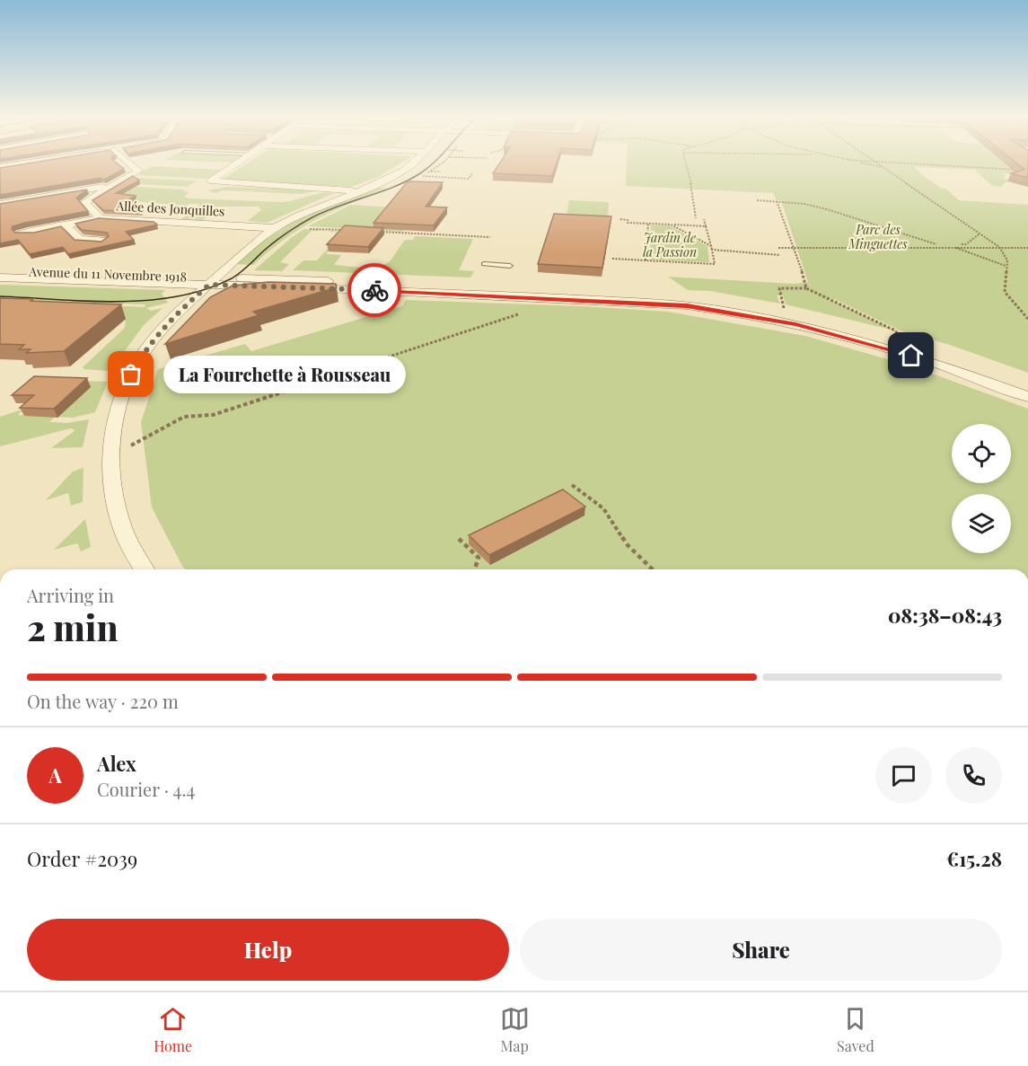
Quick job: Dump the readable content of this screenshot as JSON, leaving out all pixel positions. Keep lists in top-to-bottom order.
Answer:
{
  "streets": {
    "street": ["Allée des Jonquilles", "Avenue du 11 Novembre 1918"]
  },
  "parks": ["Parc des Minguettes", "Jardin de la Passion"],
  "places": ["La Fourchette à Rousseau"],
  "page": {
    "bubble": "La Fourchette à Rousseau",
    "heading": ["2 min", "Arriving in", "08:38–08:43"],
    "panel": [
      "Alex",
      "Courier · 4.4",
      "Order #2039",
      "€15.28"
    ],
    "bar": "On the way · 220 m",
    "round": "A",
    "buttons": ["Help", "Share"],
    "tabs": ["Home", "Map", "Saved"]
  }
}
